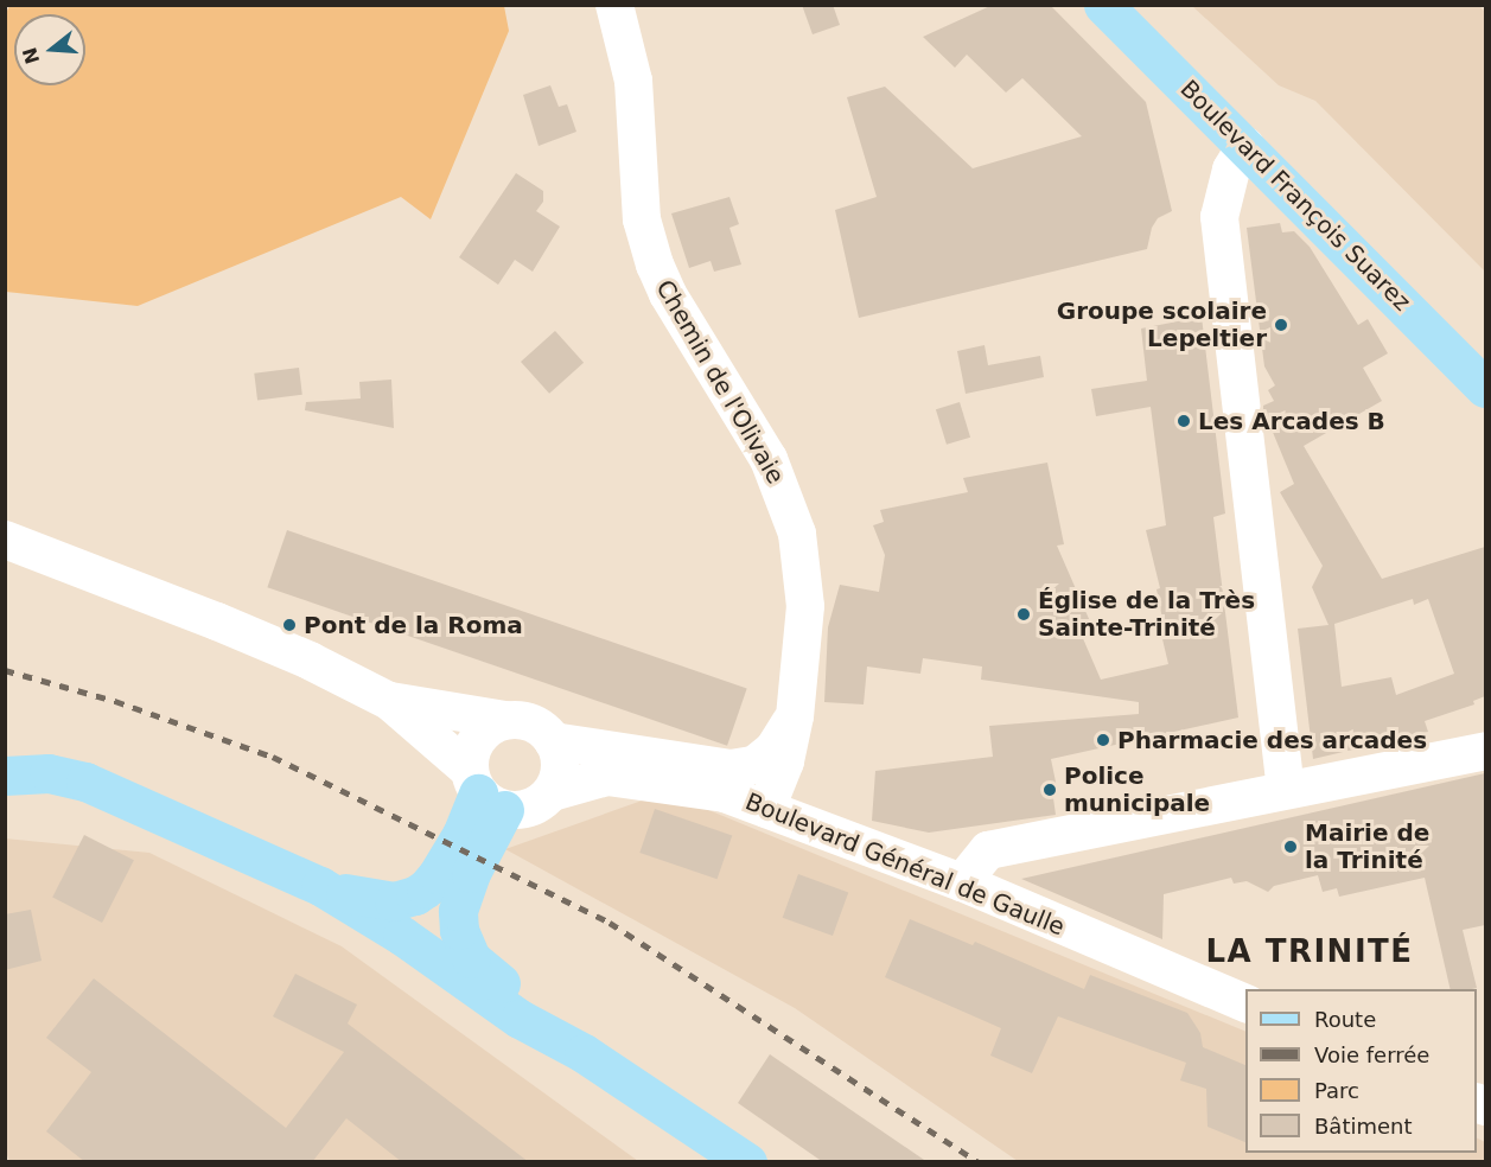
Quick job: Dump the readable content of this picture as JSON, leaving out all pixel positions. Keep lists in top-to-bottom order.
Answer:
{
  "streets": {
    "main road": ["Boulevard François Suarez"],
    "street": ["Chemin de l'Olivaie", "Boulevard Général de Gaulle"]
  },
  "crossings": [
    ["Chemin de l'Olivaie", "Boulevard Général de Gaulle"]
  ],
  "districts": ["LA TRINITÉ"],
  "places": [
    "Groupe scolaire Lepeltier",
    "Les Arcades B",
    "Église de la Très Sainte-Trinité",
    "Pont de la Roma",
    "Pharmacie des arcades",
    "Police municipale",
    "Mairie de la Trinité"
  ],
  "legend": [
    "Route",
    "Voie ferrée",
    "Parc",
    "Bâtiment"
  ],
  "north": "left"
}
